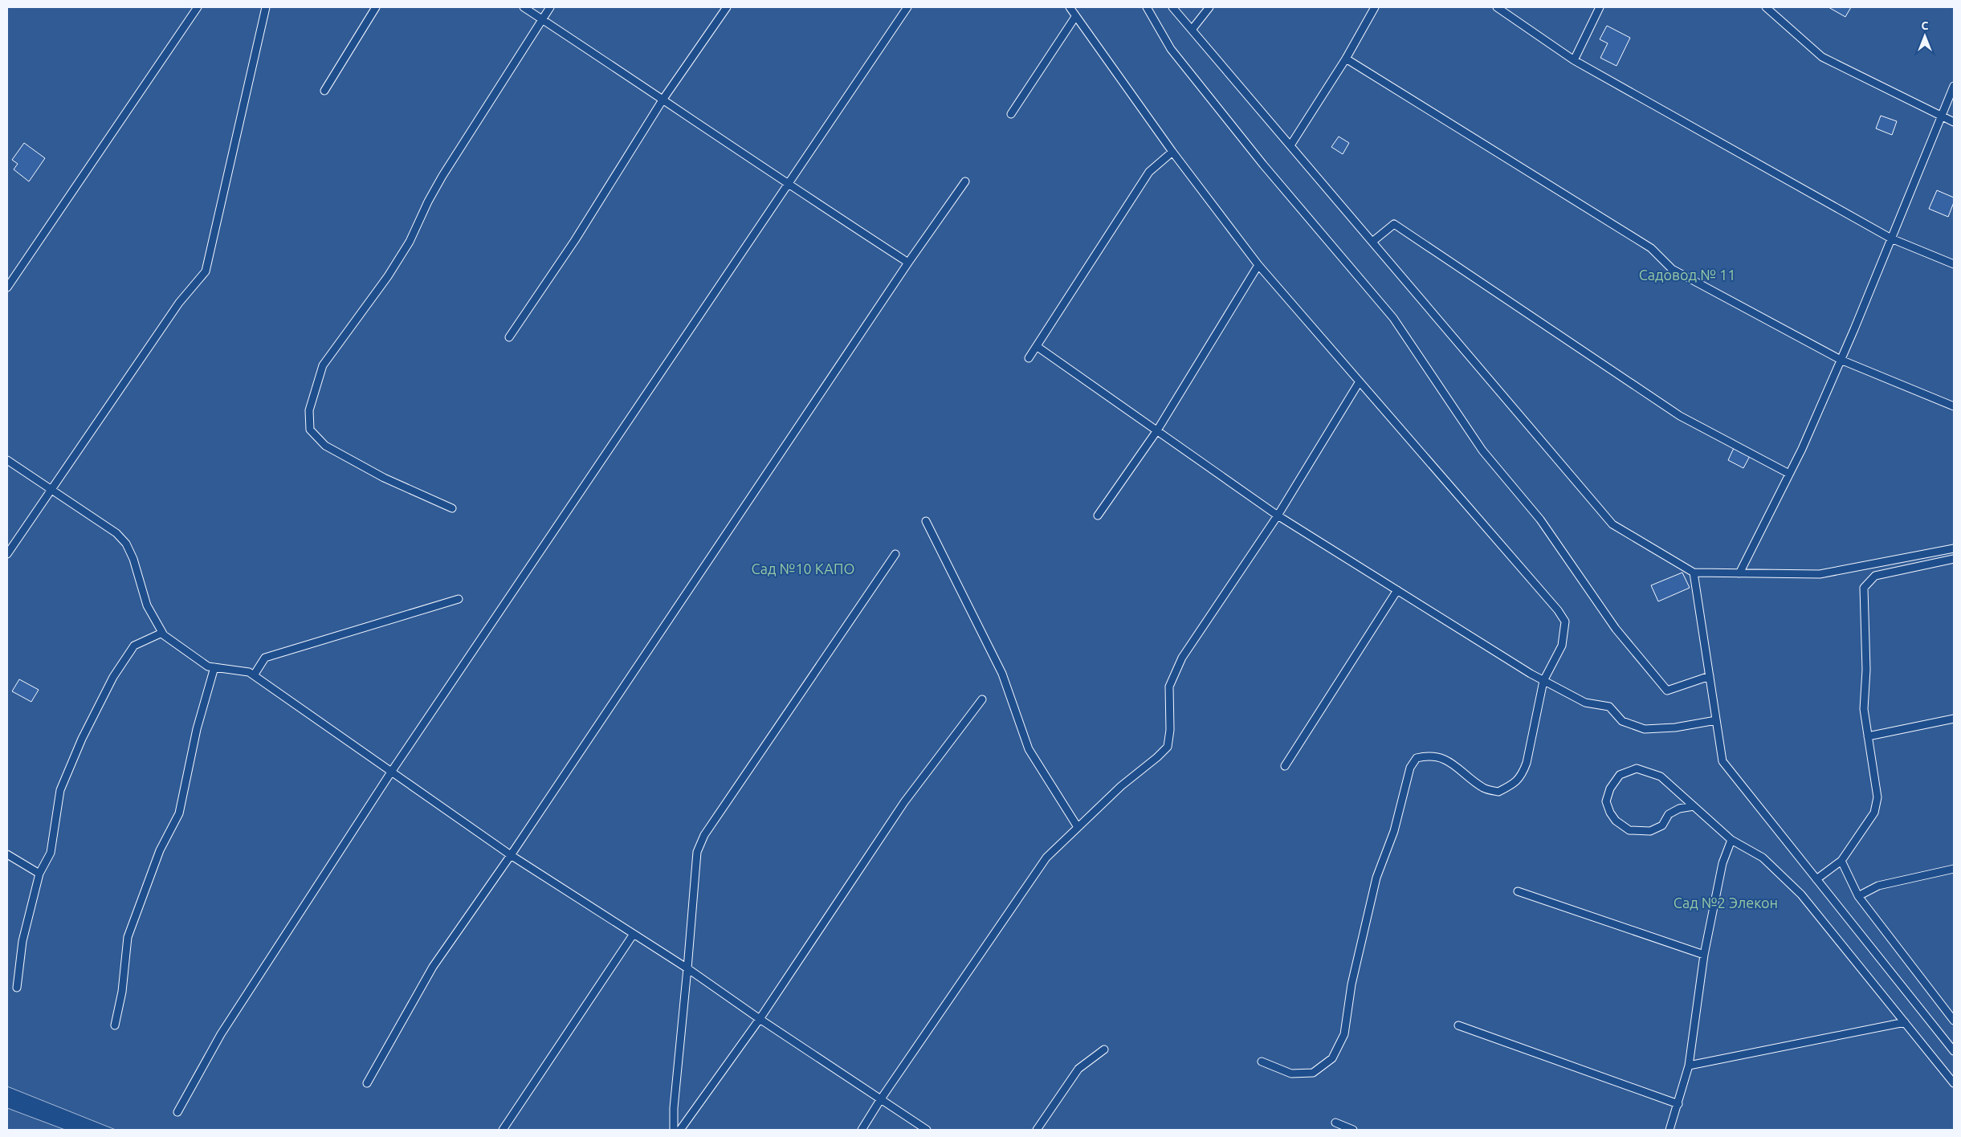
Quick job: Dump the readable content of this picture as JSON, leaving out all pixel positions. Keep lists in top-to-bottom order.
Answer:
{
  "parks": ["Садовод № 11", "Сад №10 КАПО", "Сад №2 Элекон"],
  "north": "top"
}
